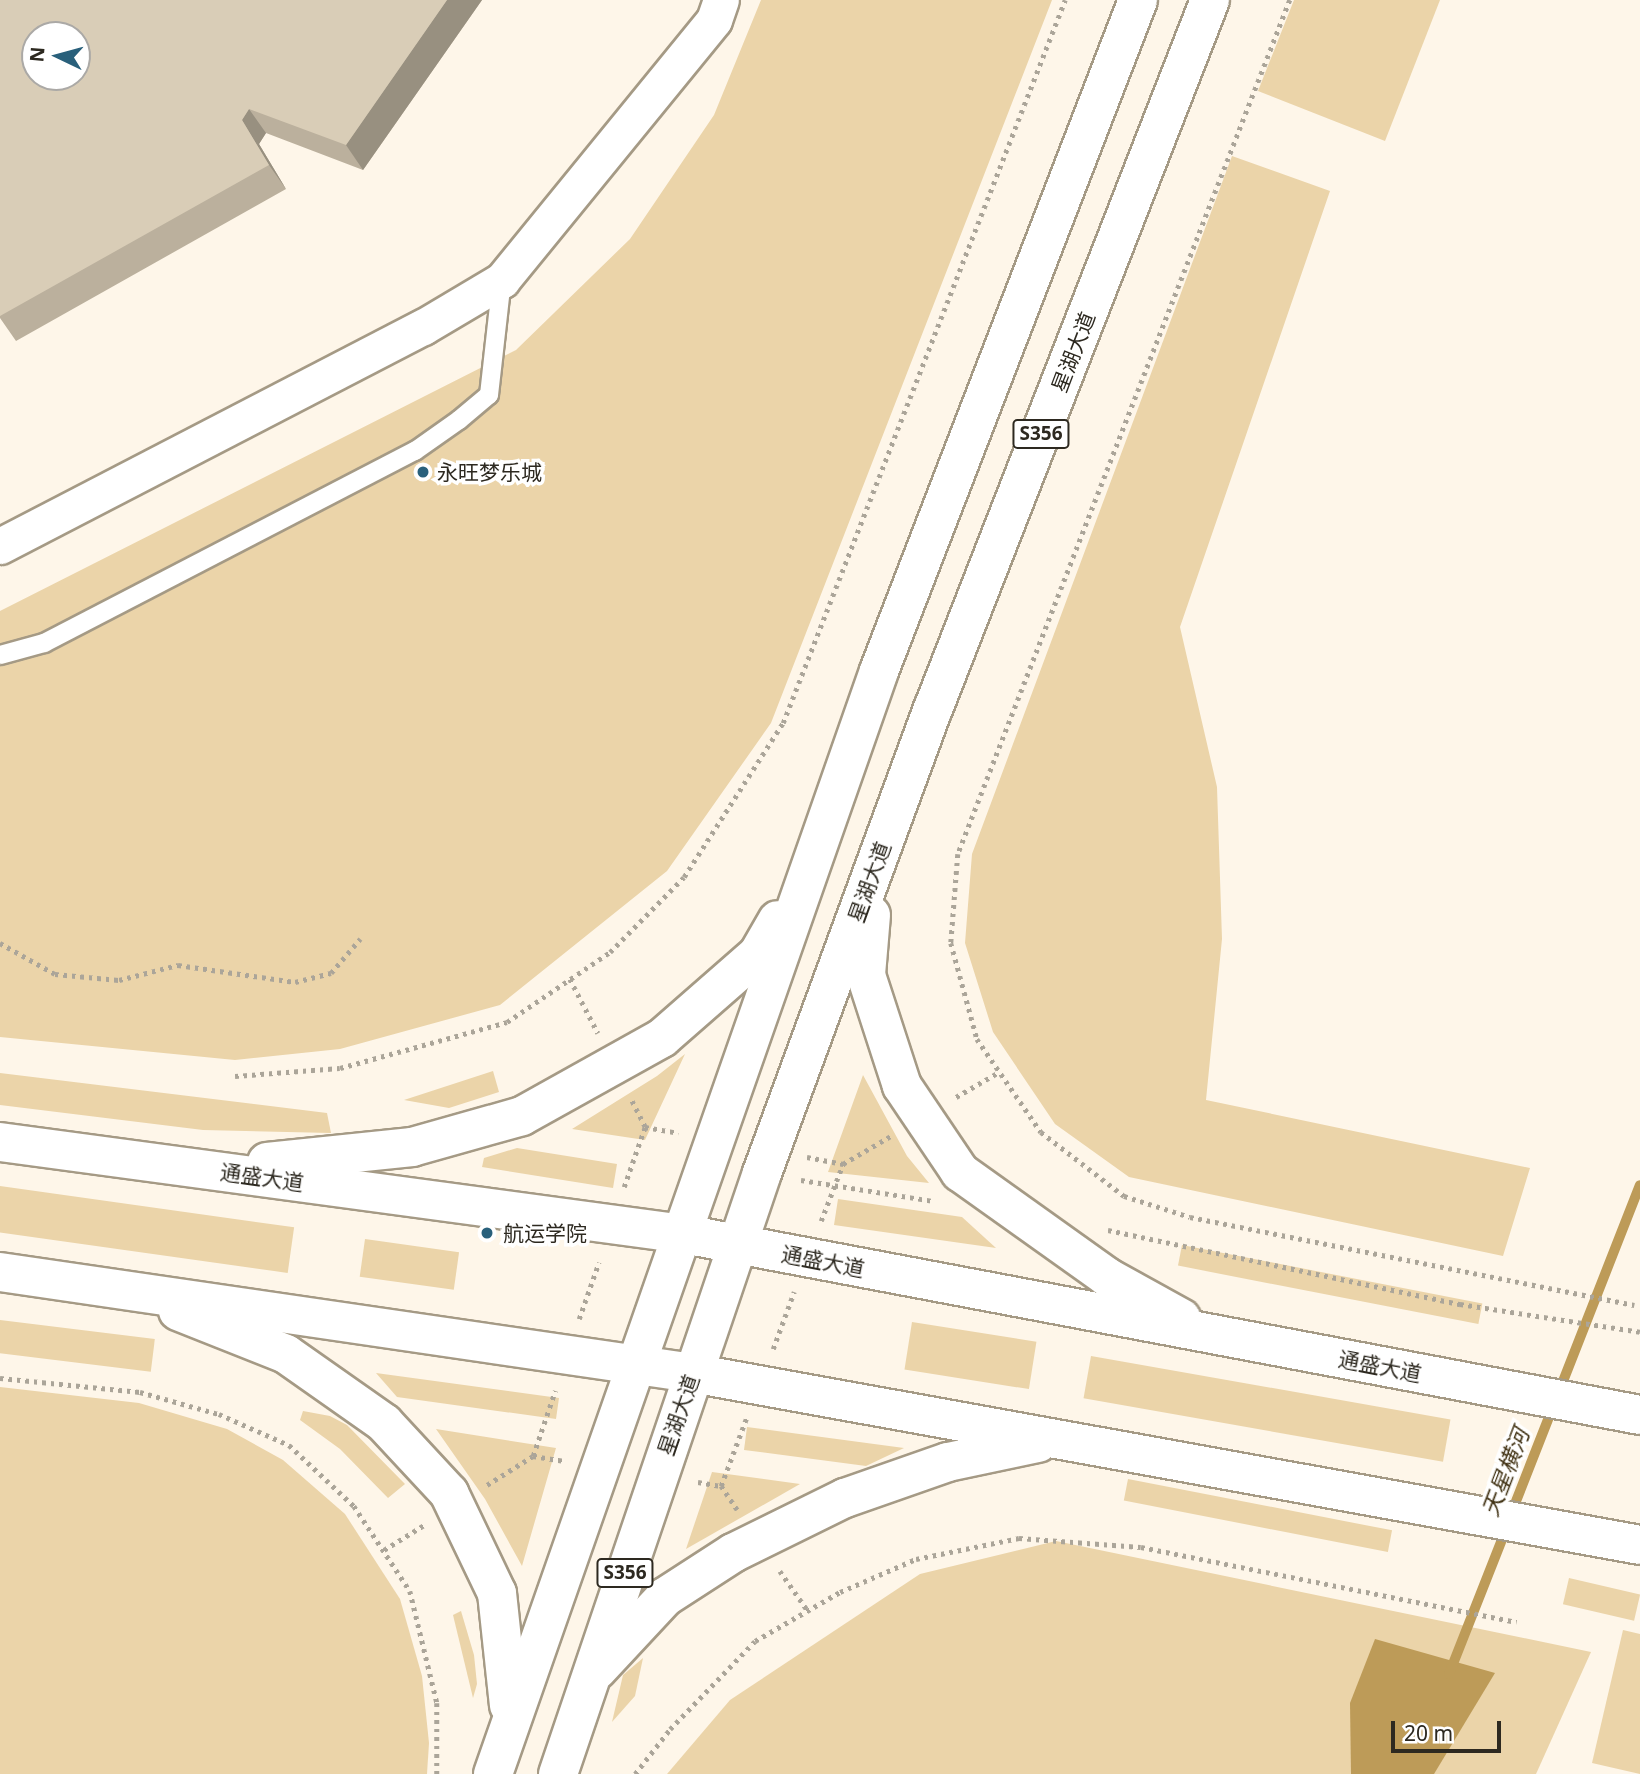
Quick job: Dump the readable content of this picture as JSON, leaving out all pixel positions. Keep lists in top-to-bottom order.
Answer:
{
  "streets": {
    "main road": ["星湖大道", "S356", "通盛大道"]
  },
  "crossings": [
    ["星湖大道", "通盛大道"],
    ["S356", "通盛大道"]
  ],
  "water": ["天星横河"],
  "places": ["永旺梦乐城", "航运学院"],
  "scale_bar": "20 m",
  "north": "left"
}
